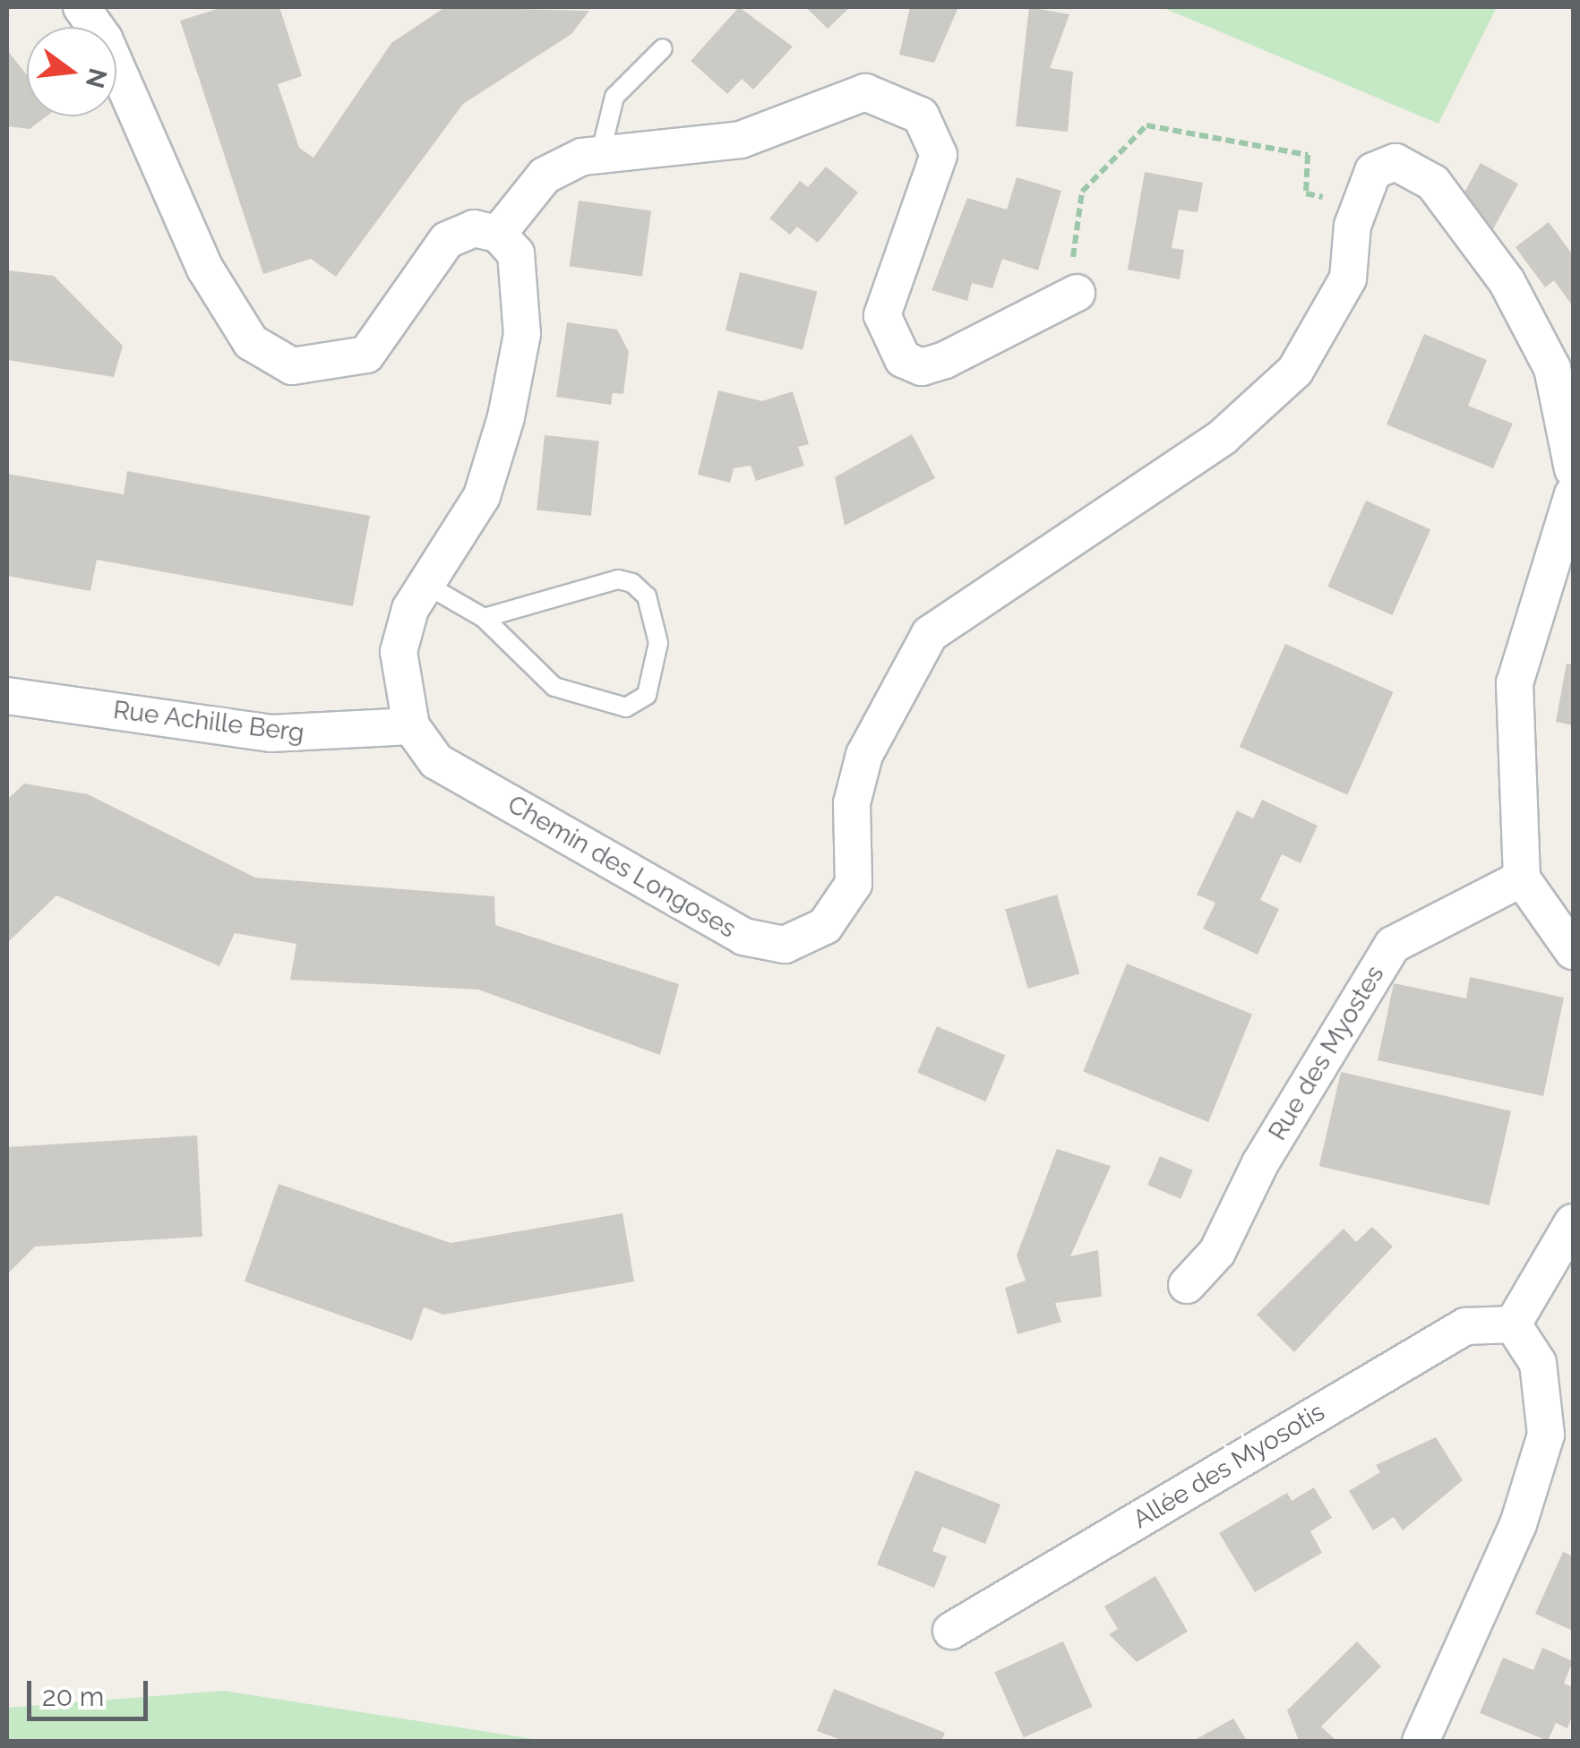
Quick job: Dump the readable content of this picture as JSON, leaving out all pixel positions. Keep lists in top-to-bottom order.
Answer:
{
  "streets": {
    "street": [
      "Rue Achille Berg",
      "Chemin des Longoses",
      "Rue des Myostes",
      "Allée des Myosotis"
    ]
  },
  "crossings": [
    ["Rue Achille Berg", "Chemin des Longoses"]
  ],
  "scale_bar": "20 m",
  "north": "right"
}
